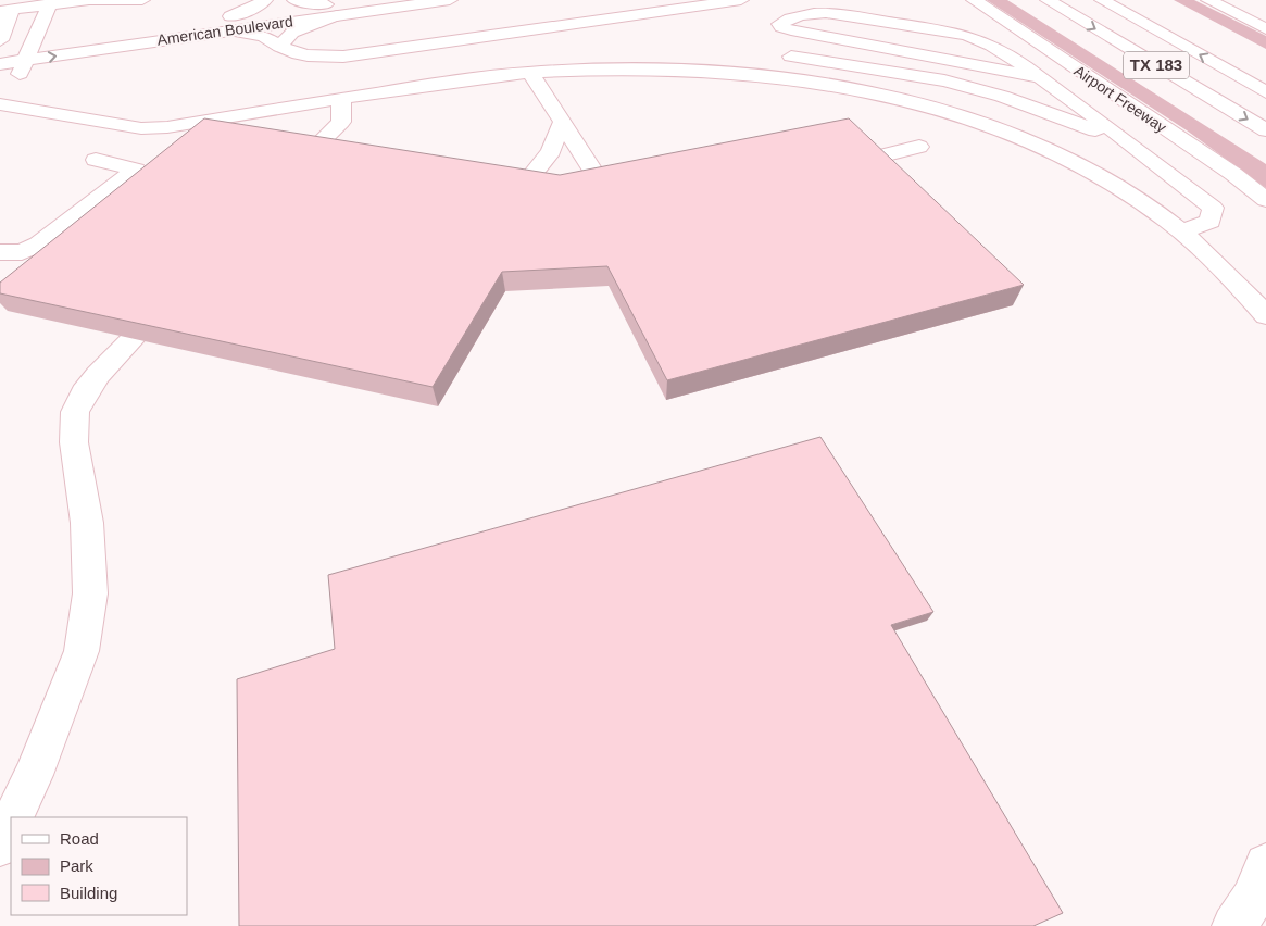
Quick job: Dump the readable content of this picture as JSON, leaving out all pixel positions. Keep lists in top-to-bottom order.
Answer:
{
  "streets": {
    "main road": ["American Boulevard", "TX 183", "Airport Freeway"]
  },
  "legend": ["Road", "Park", "Building"]
}
